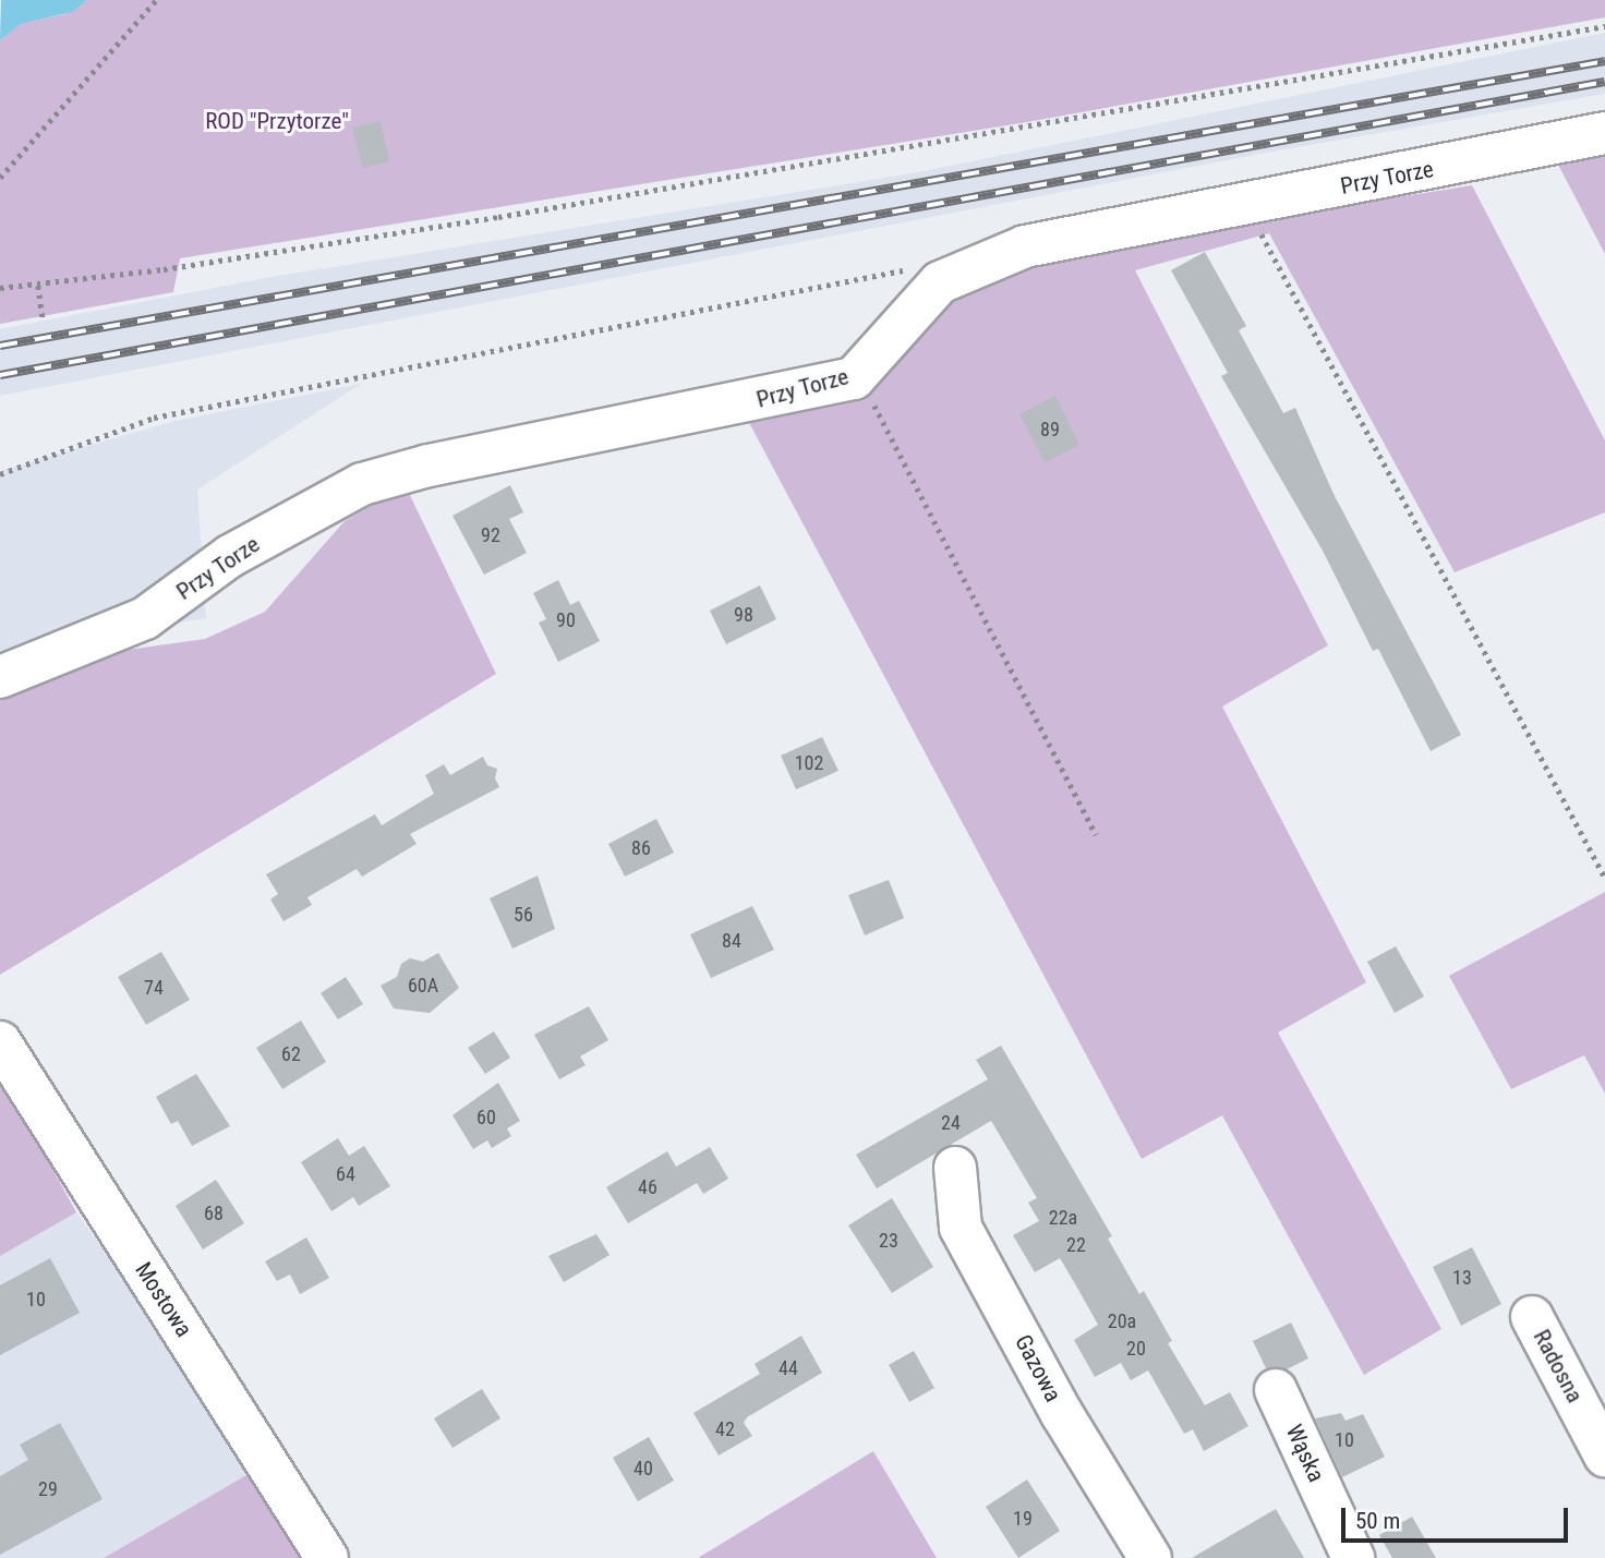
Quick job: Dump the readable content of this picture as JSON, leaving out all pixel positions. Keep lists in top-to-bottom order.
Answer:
{
  "streets": {
    "street": [
      "Przy Torze",
      "Mostowa",
      "Radosna",
      "Gazowa",
      "Wąska"
    ]
  },
  "parks": ["ROD \"Przytorze\""],
  "house_numbers": [
    "89",
    "92",
    "98",
    "90",
    "102",
    "86",
    "56",
    "84",
    "60A",
    "74",
    "62",
    "60",
    "24",
    "64",
    "46",
    "68",
    "22a",
    "23",
    "22",
    "13",
    "10",
    "20a",
    "20",
    "44",
    "42",
    "10",
    "40",
    "29",
    "19"
  ],
  "scale_bar": "50 m"
}
